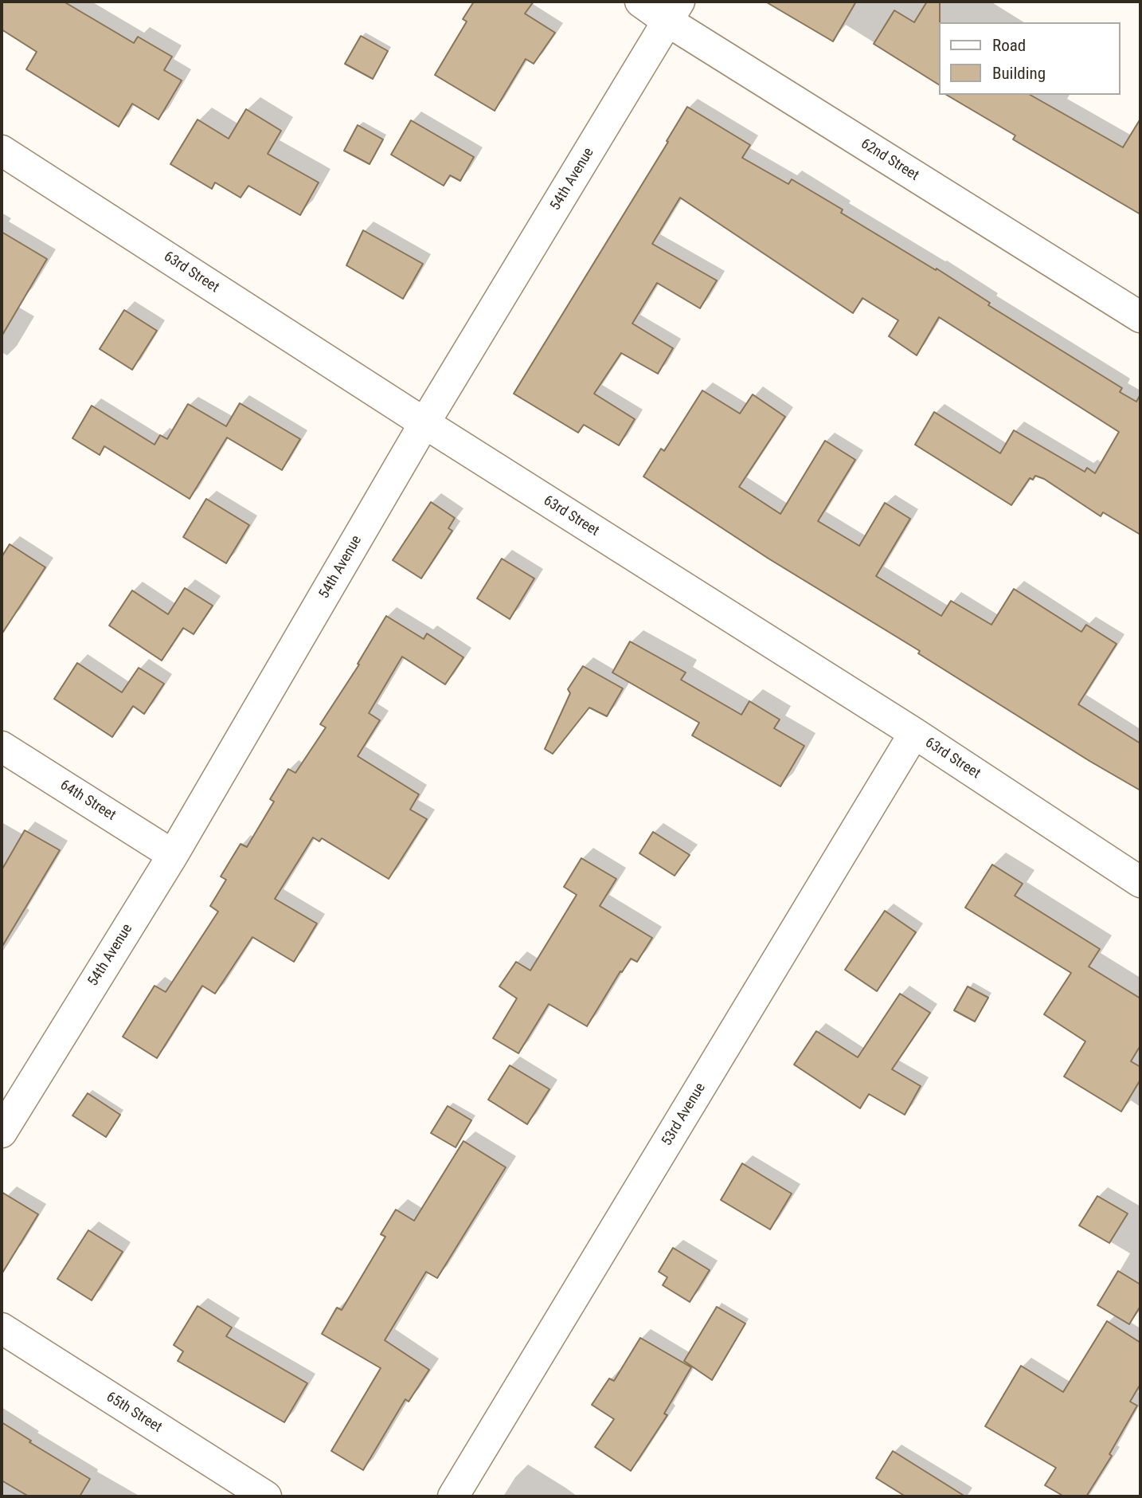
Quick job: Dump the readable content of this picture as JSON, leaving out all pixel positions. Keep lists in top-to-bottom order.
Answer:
{
  "streets": {
    "street": [
      "62nd Street",
      "54th Avenue",
      "63rd Street",
      "64th Street",
      "53rd Avenue",
      "65th Street"
    ]
  },
  "crossings": [
    ["62nd Street", "54th Avenue"],
    ["54th Avenue", "63rd Street"],
    ["54th Avenue", "64th Street"],
    ["63rd Street", "53rd Avenue"]
  ],
  "legend": ["Road", "Building"]
}
